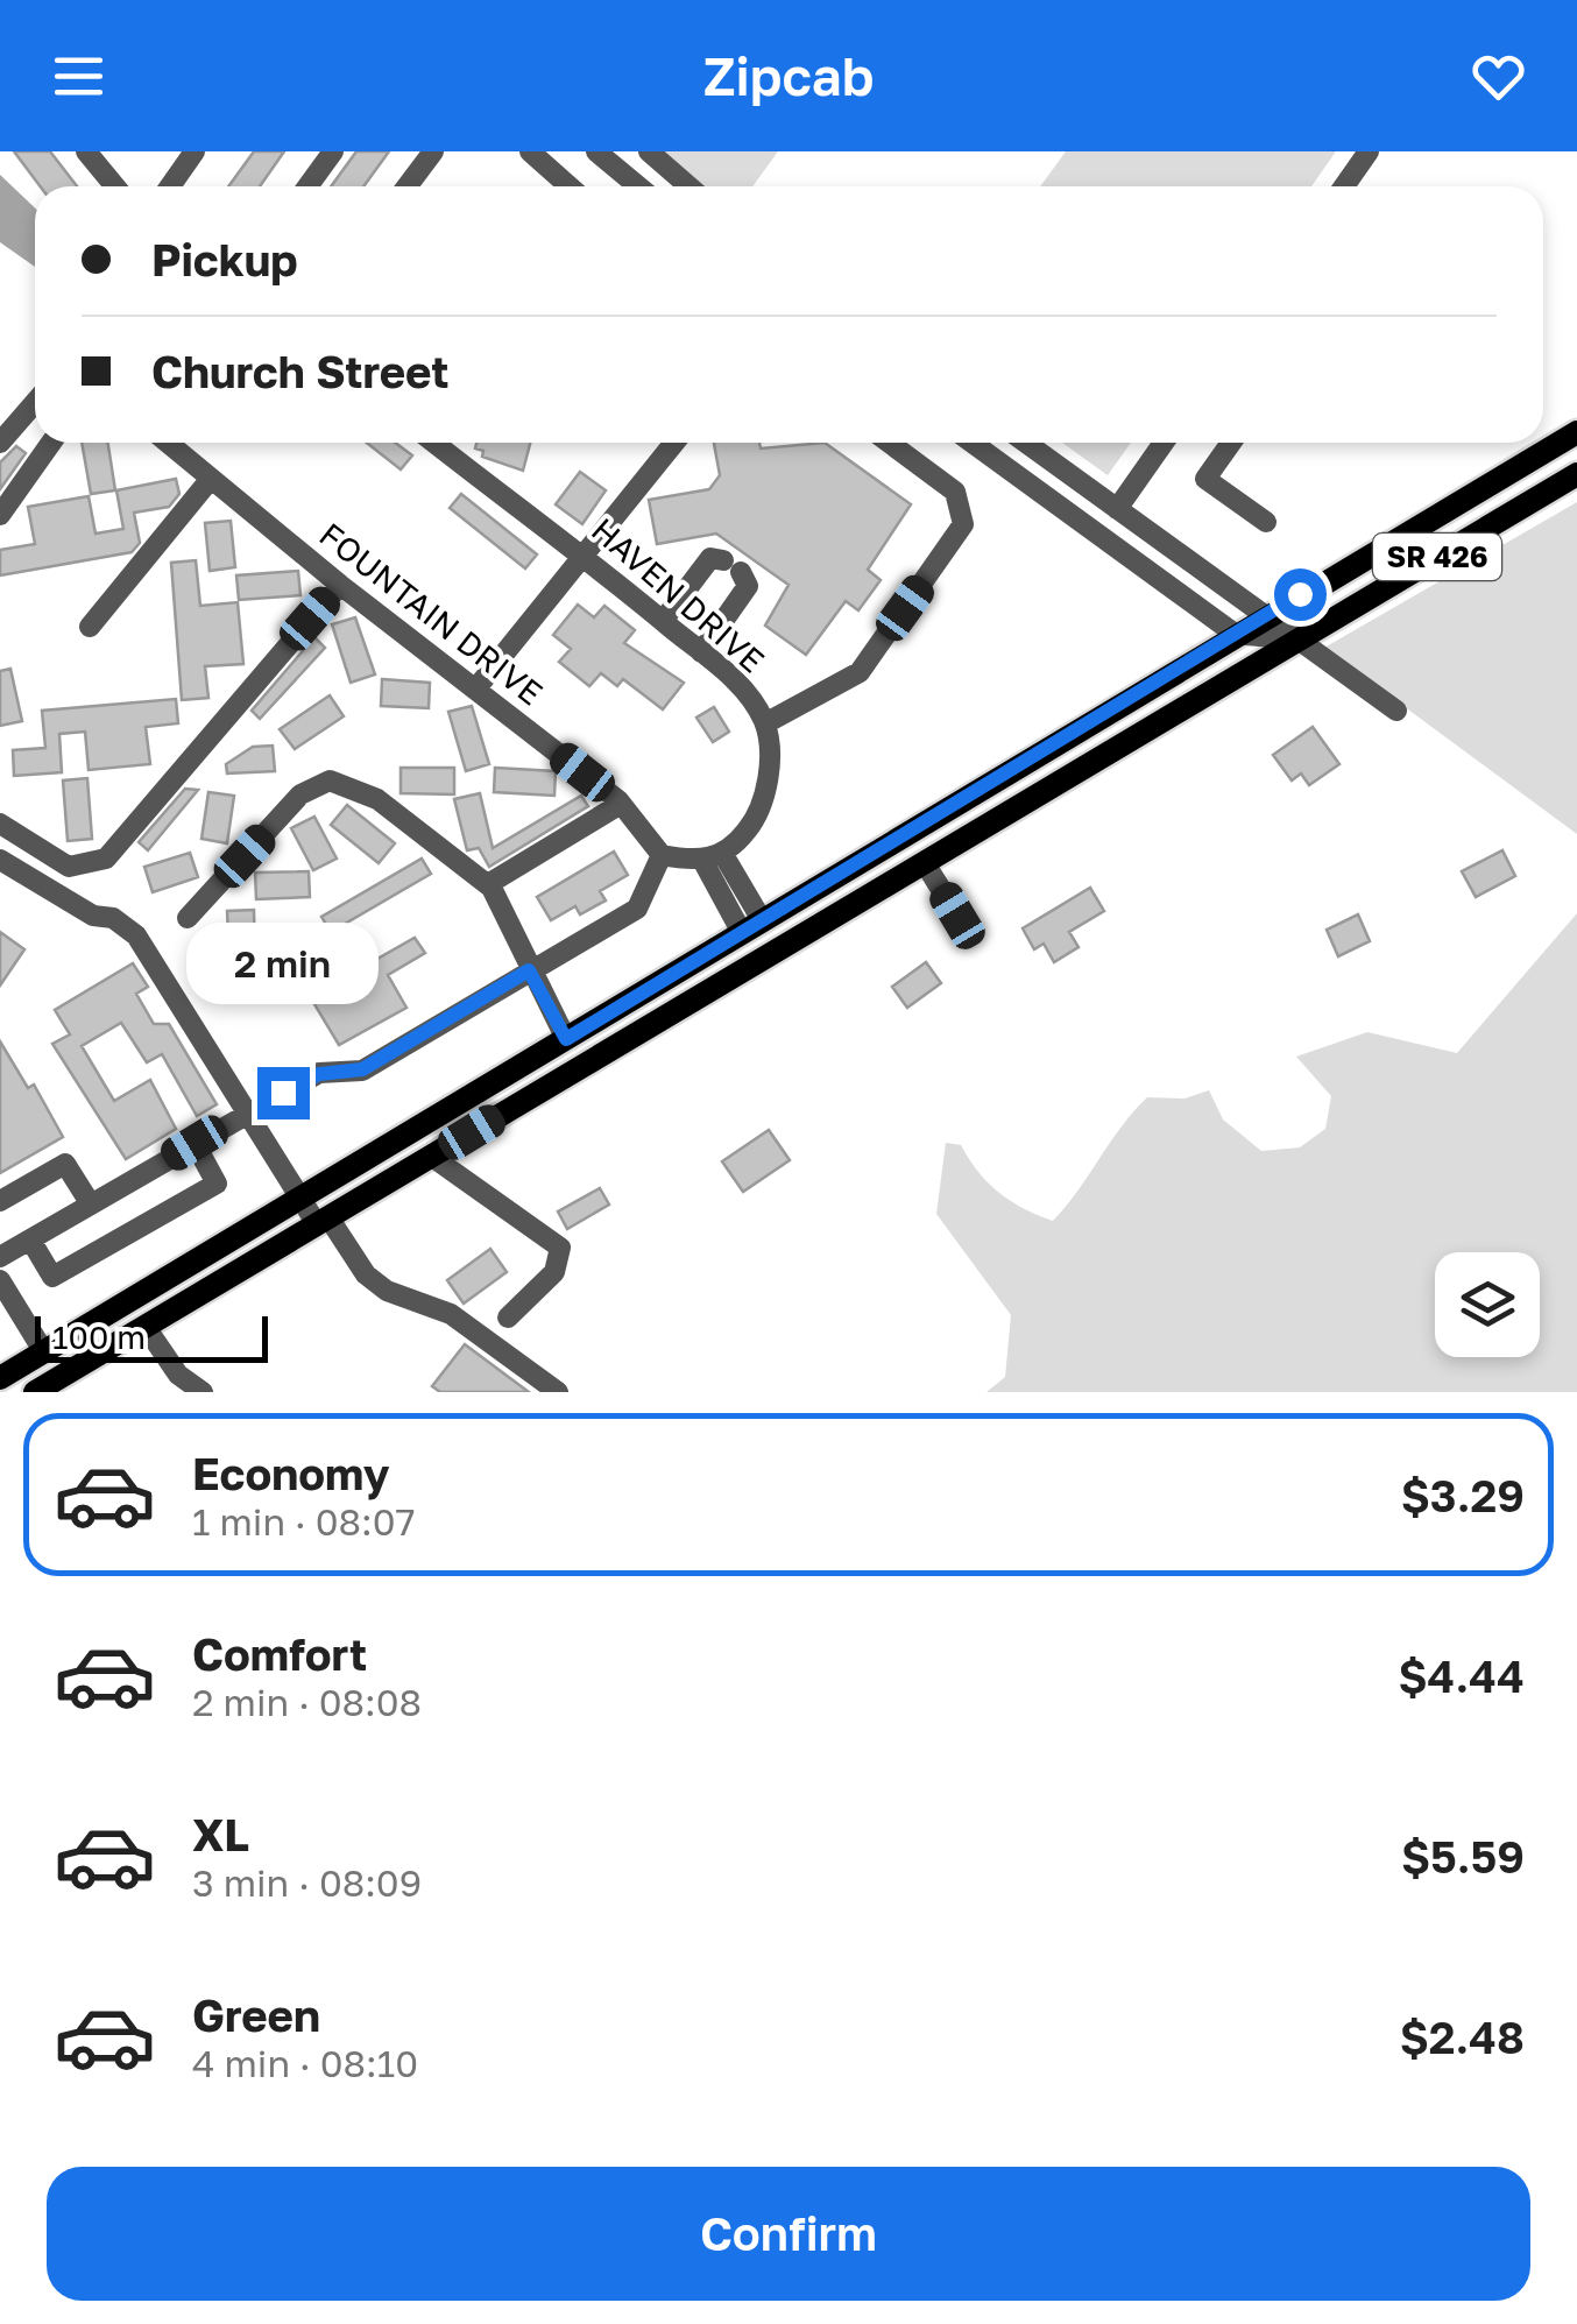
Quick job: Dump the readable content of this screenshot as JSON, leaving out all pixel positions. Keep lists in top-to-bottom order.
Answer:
{
  "streets": {
    "main road": ["SR 426"],
    "street": ["HAVEN DRIVE", "FOUNTAIN DRIVE"]
  },
  "scale_bar": "100 m",
  "page": {
    "header": "Zipcab",
    "banner": ["Pickup", "Church Street"],
    "bubble": "2 min",
    "scale": "100 m",
    "list": [
      {
        "name": "Economy",
        "note": "1 min · 08:07",
        "value": "$3.29"
      },
      {
        "name": "Comfort",
        "note": "2 min · 08:08",
        "value": "$4.44"
      },
      {
        "name": "XL",
        "note": "3 min · 08:09",
        "value": "$5.59"
      },
      {
        "name": "Green",
        "note": "4 min · 08:10",
        "value": "$2.48"
      }
    ],
    "buttons": "Confirm"
  }
}
